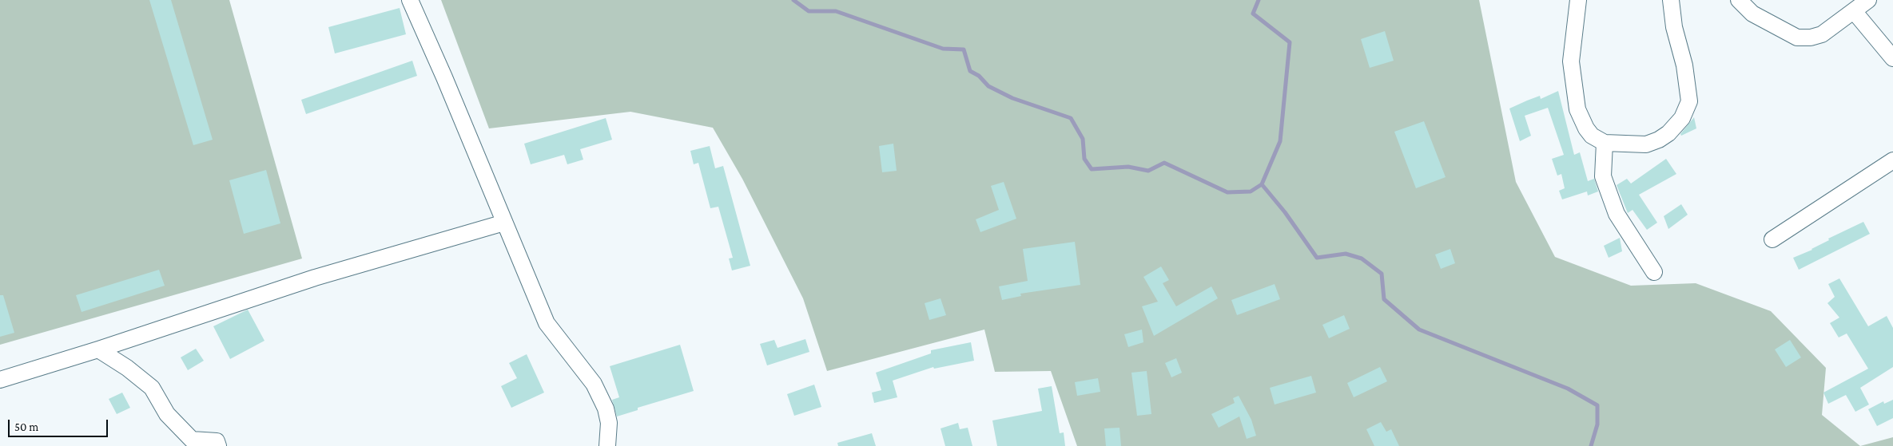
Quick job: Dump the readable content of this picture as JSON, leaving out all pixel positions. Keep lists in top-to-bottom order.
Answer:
{
  "scale_bar": "50 m"
}
